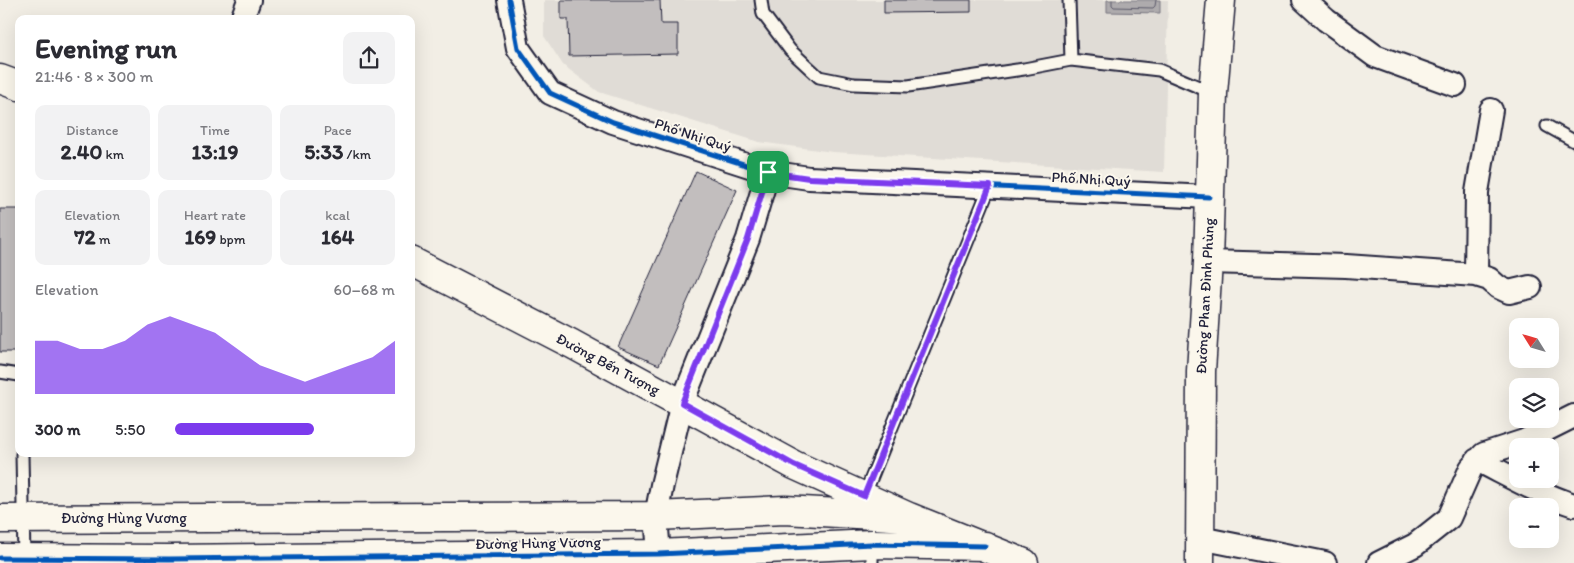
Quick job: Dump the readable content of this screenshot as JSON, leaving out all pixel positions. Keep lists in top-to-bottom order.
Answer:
{
  "streets": {
    "street": [
      "Phố Nhị Quý",
      "Đường Phan Đình Phùng",
      "Đường Bến Tượng",
      "Đường Hùng Vương"
    ]
  },
  "crossings": [
    ["Phố Nhị Quý", "Đường Phan Đình Phùng"],
    ["Đường Bến Tượng", "Đường Hùng Vương"]
  ],
  "north": "top left",
  "page": {
    "heading": ["Evening run", "21:46 · 8 × 300 m"],
    "stats": [
      ["Distance", "2.40 km"],
      ["Time", "13:19"],
      ["Pace", "5:33 /km"],
      ["Elevation", "72 m"],
      ["Heart rate", "169 bpm"],
      ["kcal", "164"]
    ],
    "chart": ["Elevation", "60–68 m"],
    "map_buttons": ["+", "−"],
    "list": [
      {
        "name": "300 m",
        "note": "5:50"
      }
    ]
  }
}
